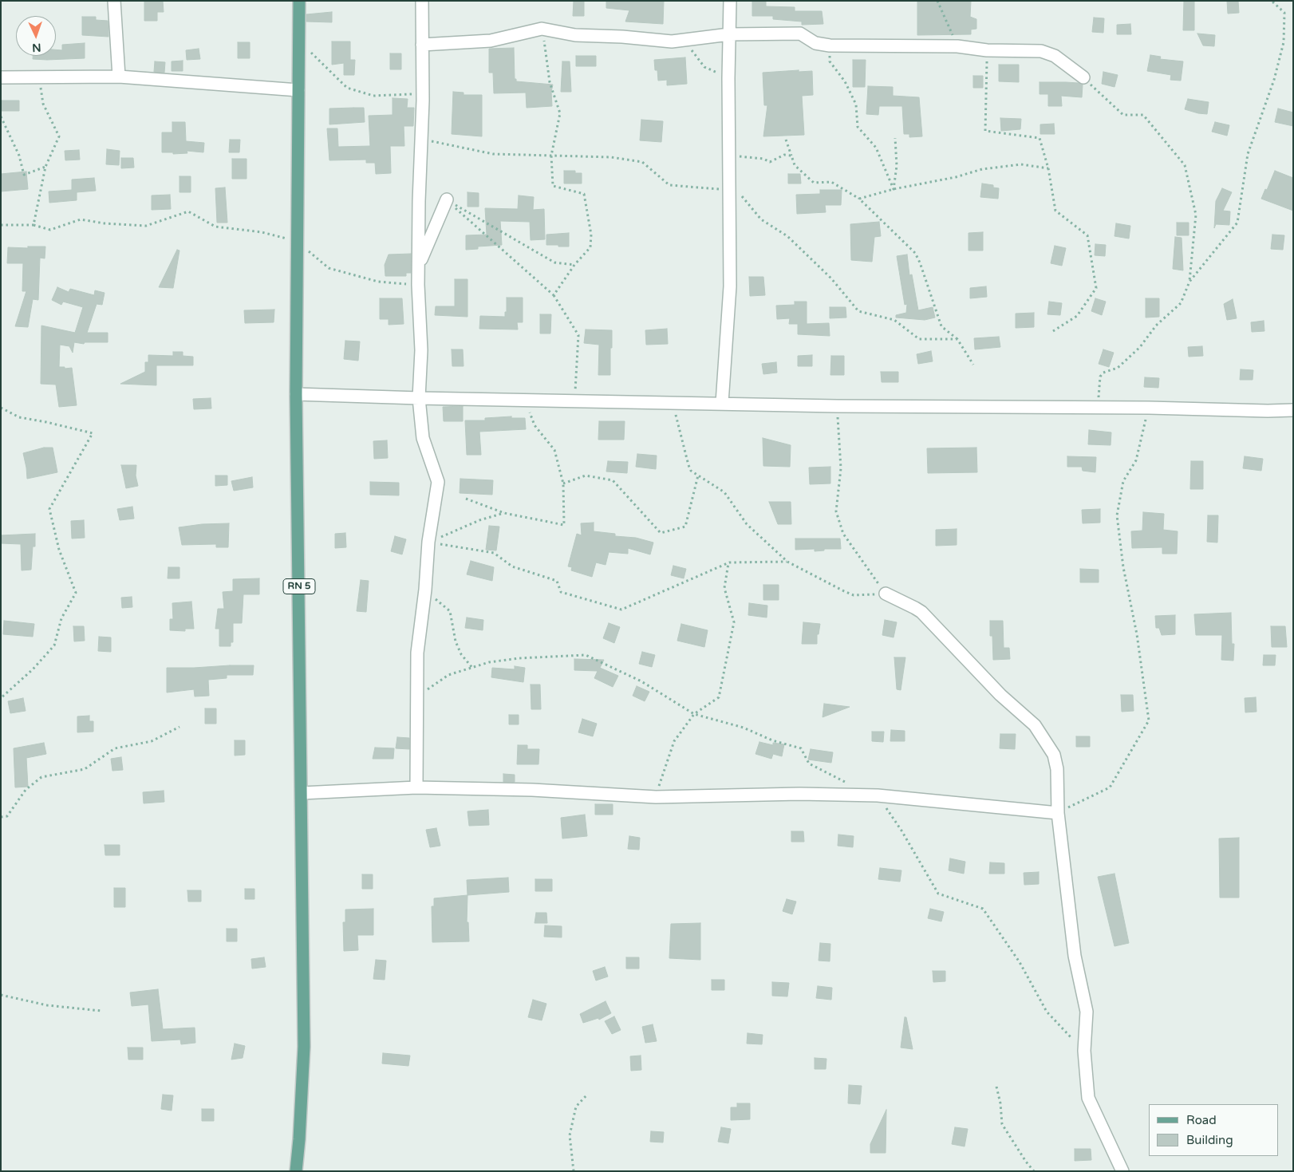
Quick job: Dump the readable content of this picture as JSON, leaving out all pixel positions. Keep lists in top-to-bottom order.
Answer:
{
  "streets": {
    "main road": ["RN 5"]
  },
  "legend": ["Road", "Building"],
  "north": "bottom"
}
